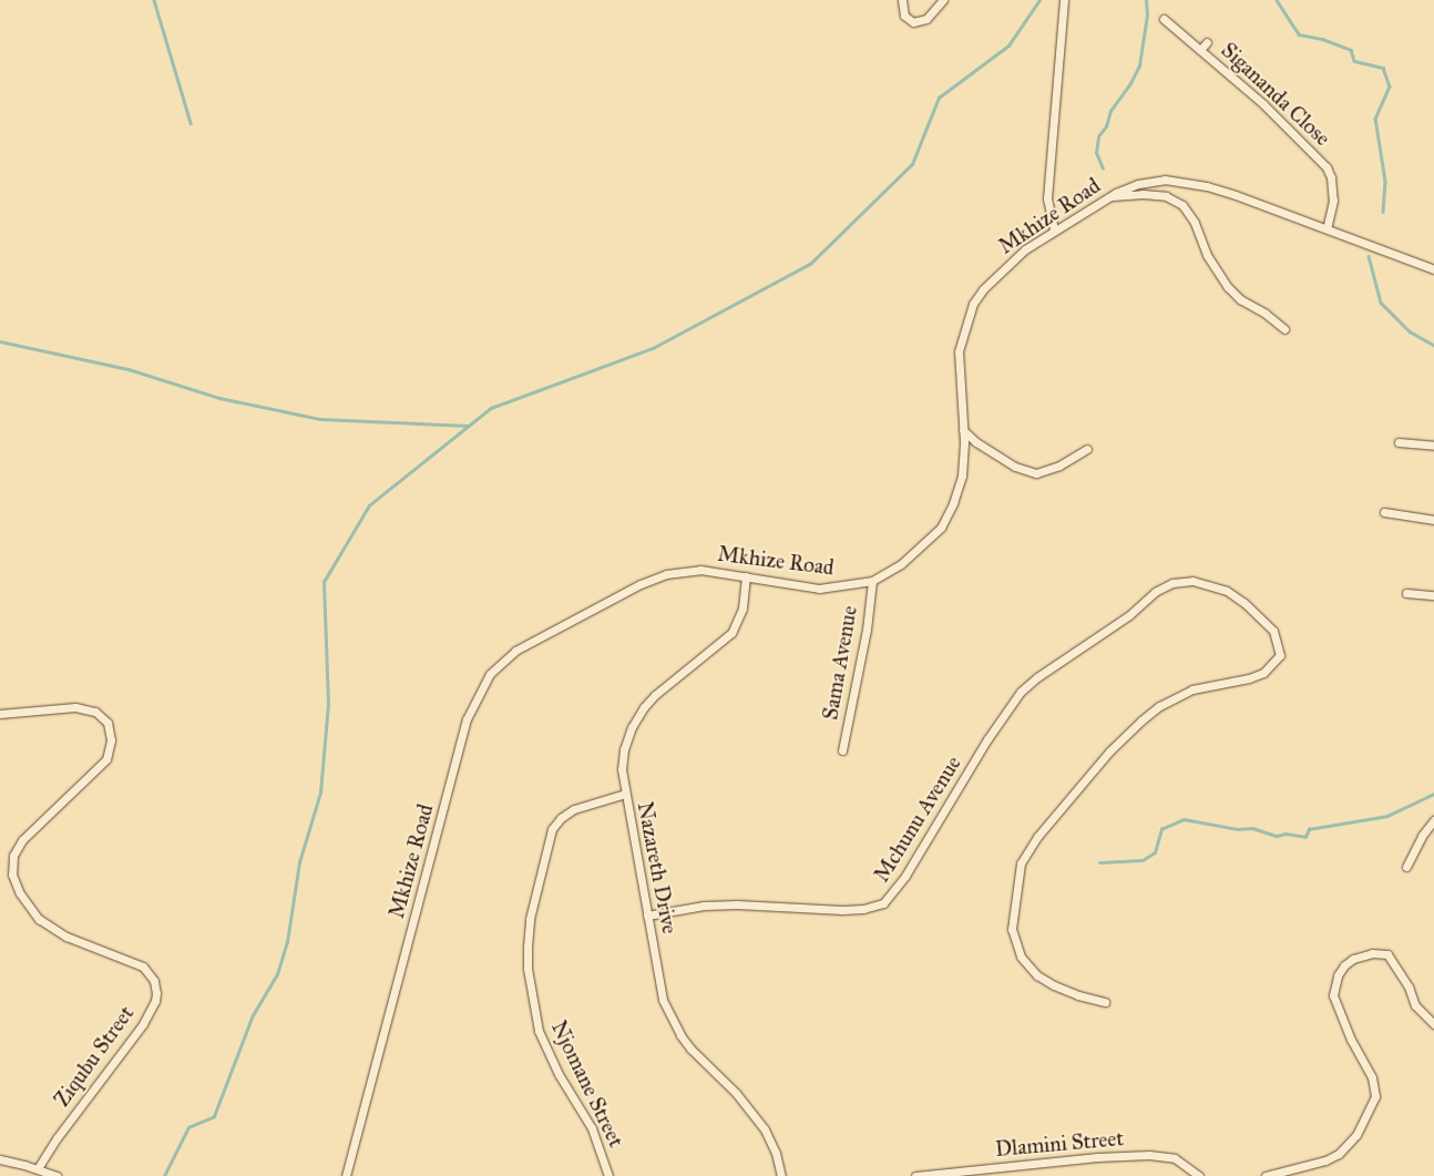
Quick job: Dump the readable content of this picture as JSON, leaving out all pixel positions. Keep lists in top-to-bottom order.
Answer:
{
  "streets": {
    "street": [
      "Sigananda Close",
      "Mkhize Road",
      "Sama Avenue",
      "Mchunu Avenue",
      "Nazareth Drive",
      "Ziqubu Street",
      "Njomane Street",
      "Dlamini Street"
    ]
  },
  "crossings": [
    ["Sigananda Close", "Mkhize Road"],
    ["Mkhize Road", "Sama Avenue"],
    ["Mkhize Road", "Nazareth Drive"],
    ["Mchunu Avenue", "Nazareth Drive"],
    ["Nazareth Drive", "Njomane Street"]
  ]
}
